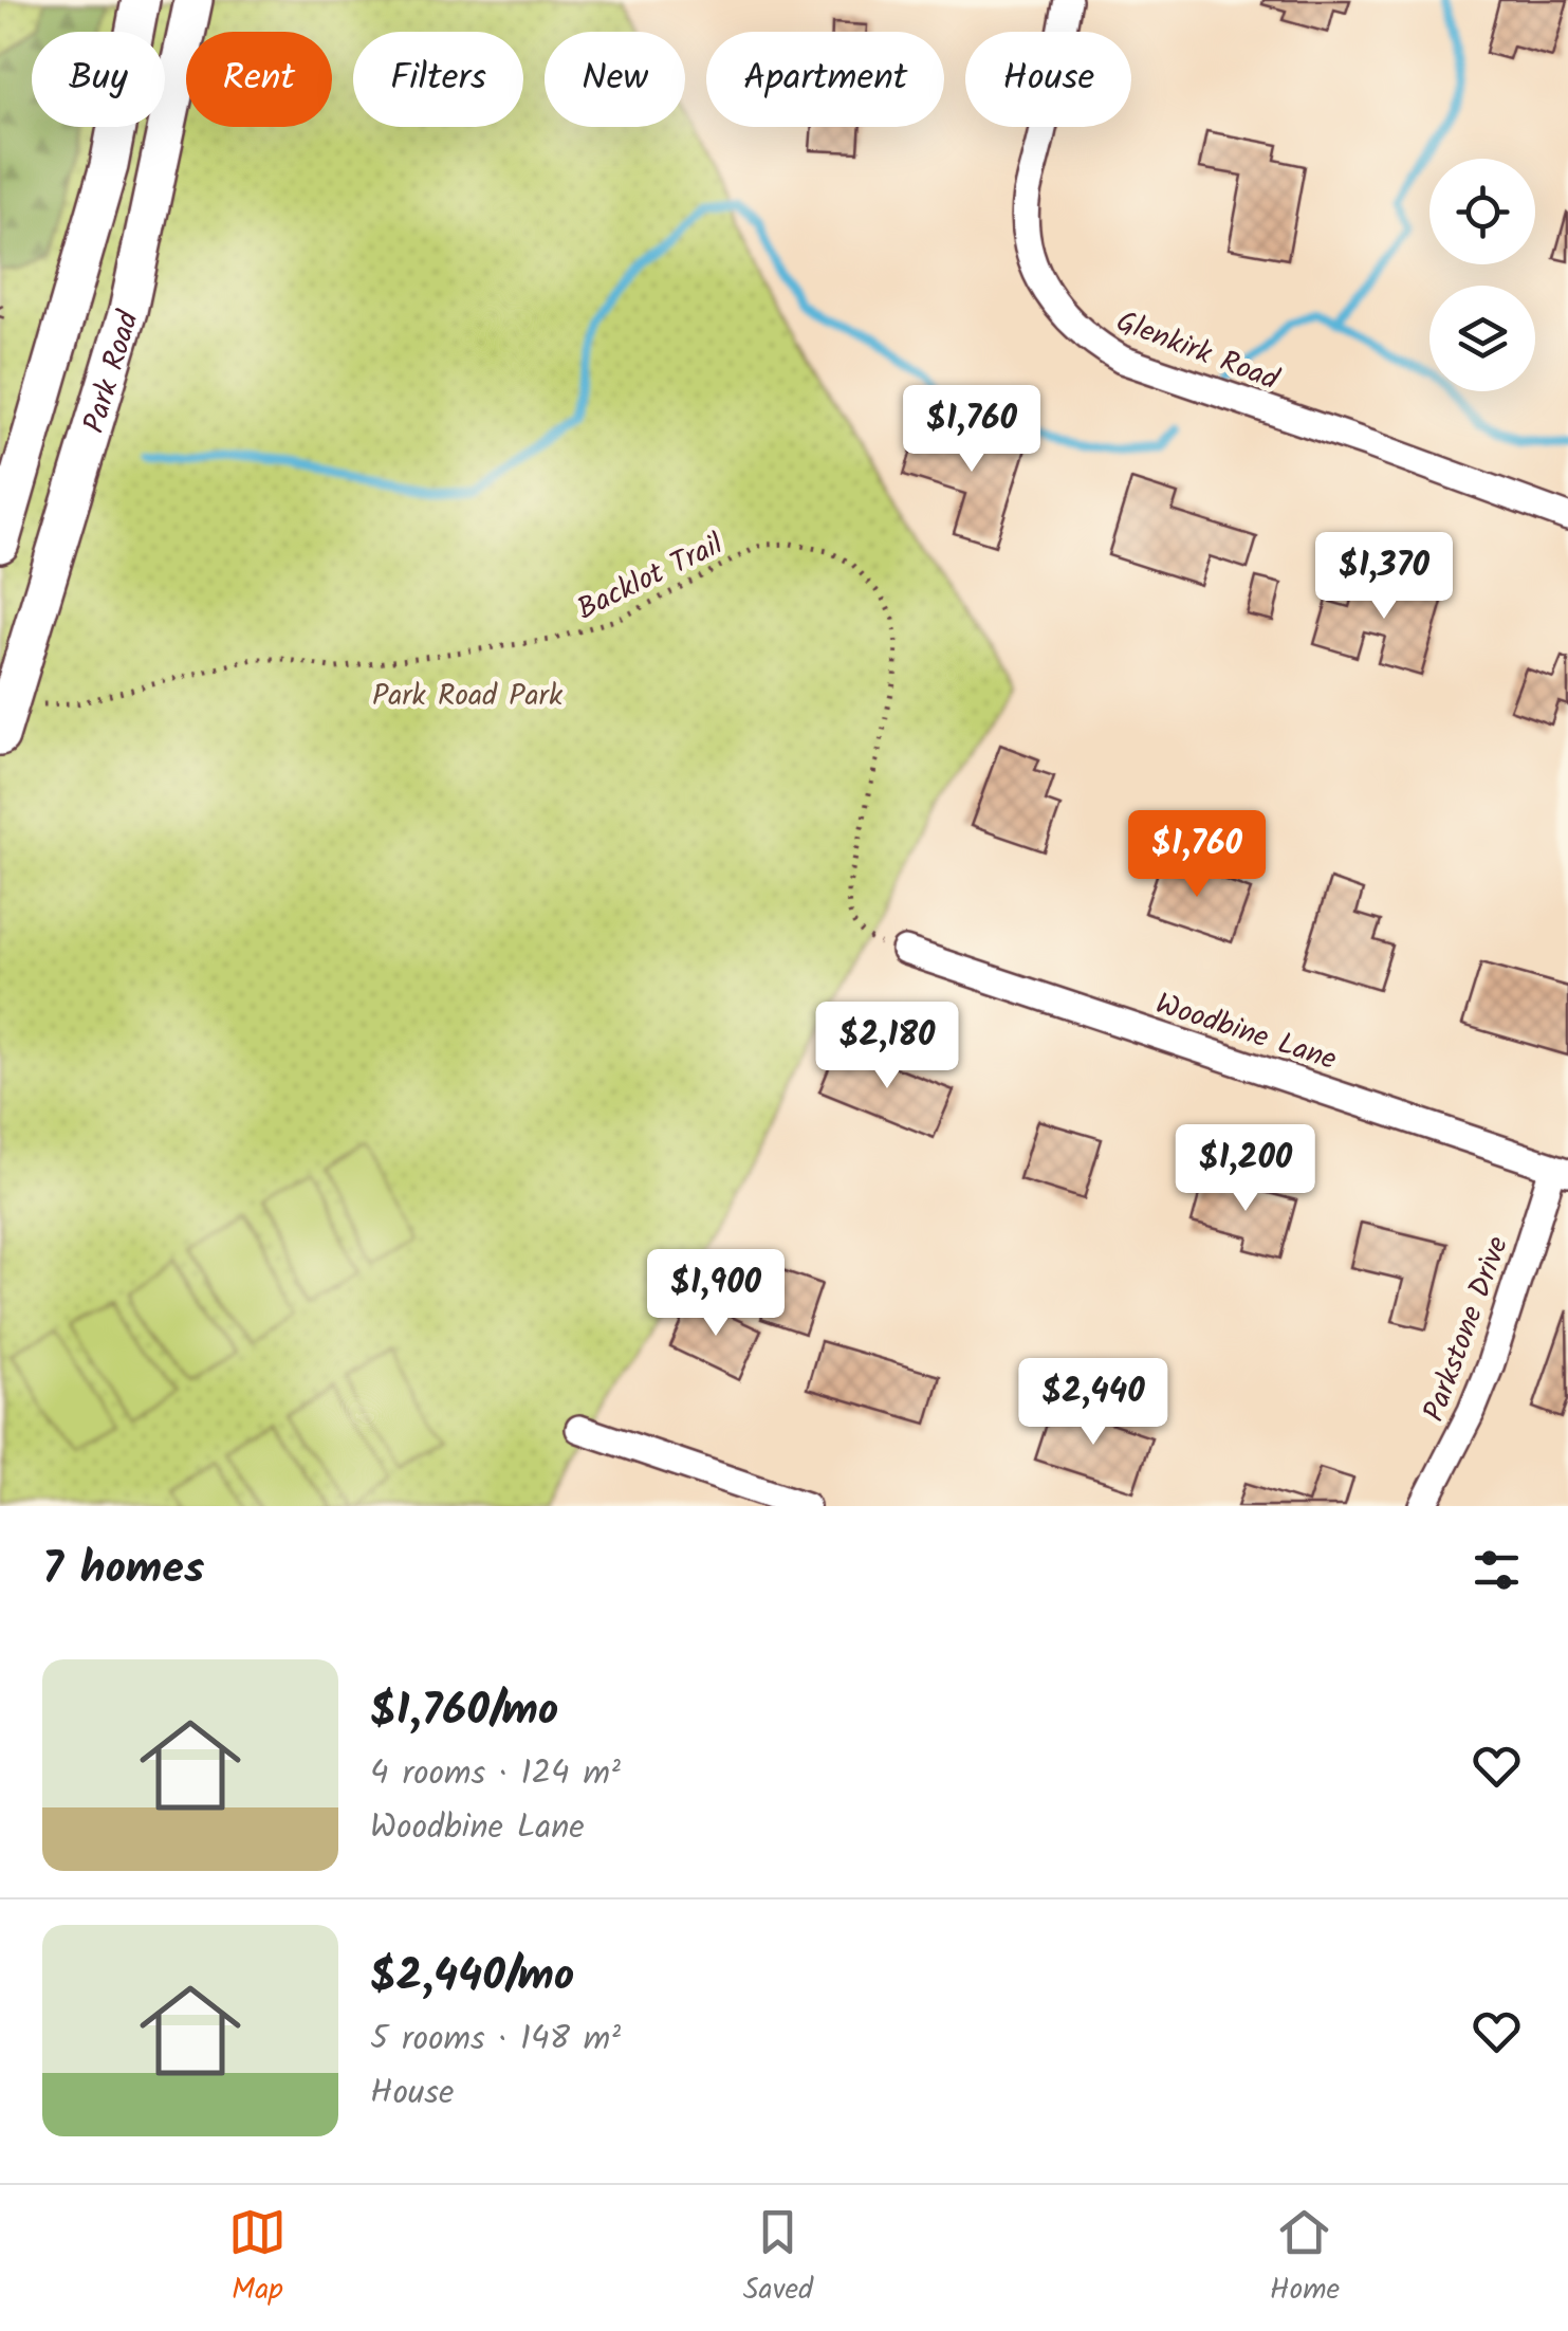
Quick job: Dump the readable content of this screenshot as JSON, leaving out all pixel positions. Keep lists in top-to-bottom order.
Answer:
{
  "streets": {
    "main road": ["Park Road"],
    "street": ["Glenkirk Road", "Woodbine Lane", "Parkstone Drive"],
    "path": ["Backlot Trail"]
  },
  "crossings": [
    ["Backlot Trail", "Woodbine Lane"],
    ["Woodbine Lane", "Parkstone Drive"]
  ],
  "parks": ["Park Road Park"],
  "page": {
    "chip": [
      "Buy",
      "Rent",
      "Filters",
      "New",
      "Apartment",
      "House"
    ],
    "price": [
      "$1,760",
      "$1,370",
      "$1,760",
      "$2,180",
      "$1,200",
      "$1,900",
      "$2,440"
    ],
    "heading": "7 homes",
    "list": [
      {
        "name": "$1,760/mo",
        "note": "4 rooms · 124 m² · Woodbine Lane"
      },
      {
        "name": "$2,440/mo",
        "note": "5 rooms · 148 m² · House"
      }
    ],
    "tabs": ["Map", "Saved", "Home"]
  }
}
